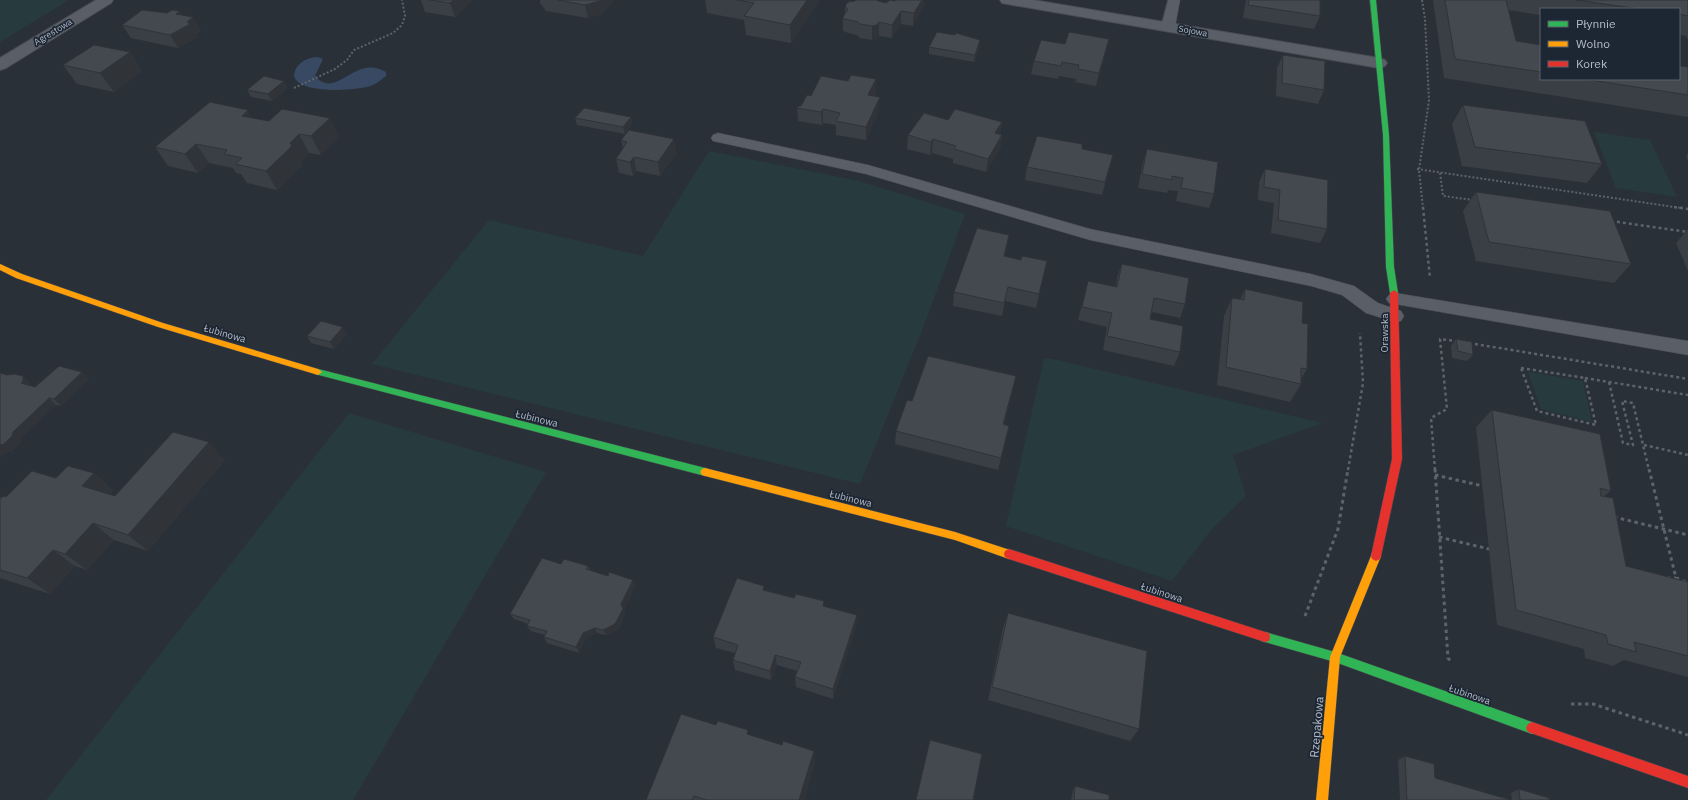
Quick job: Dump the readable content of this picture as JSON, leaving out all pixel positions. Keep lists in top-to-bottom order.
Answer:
{
  "streets": {
    "street": [
      "Sojowa",
      "Agrestowa",
      "Łubinowa",
      "Orawska",
      "Rzepakowa"
    ]
  },
  "crossings": [
    ["Sojowa", "Orawska"],
    ["Łubinowa", "Orawska"],
    ["Łubinowa", "Rzepakowa"],
    ["Orawska", "Rzepakowa"]
  ],
  "legend": ["Płynnie", "Wolno", "Korek"]
}
